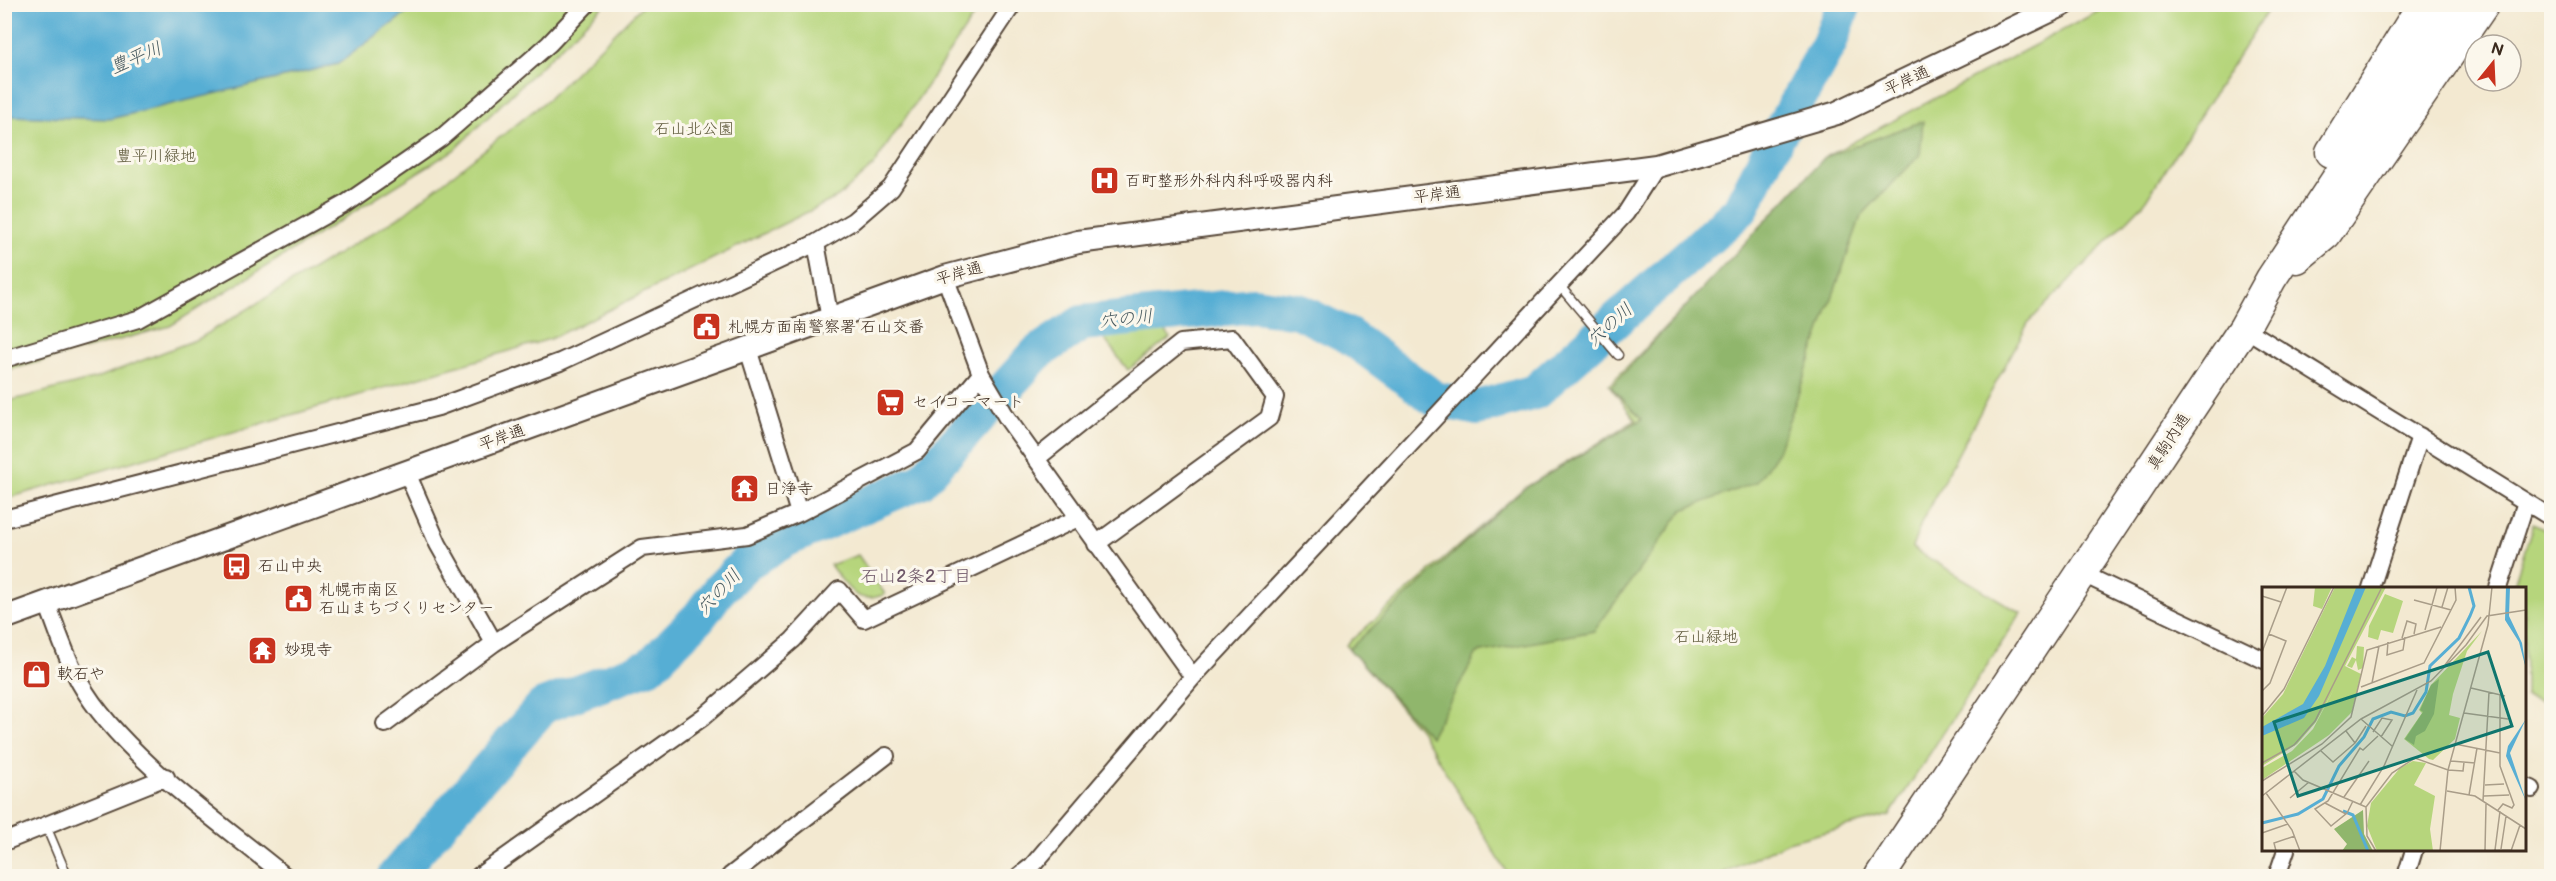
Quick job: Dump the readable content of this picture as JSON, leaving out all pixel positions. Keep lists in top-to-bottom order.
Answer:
{
  "streets": {
    "highway": ["真駒内通"],
    "street": ["平岸通"]
  },
  "districts": ["石山2条2丁目"],
  "water": ["豊平川", "穴の川"],
  "parks": ["石山北公園", "豊平川緑地", "石山緑地"],
  "places": {
    "hospital": ["百町整形外科内科呼吸器内科"],
    "public building": ["札幌方面南警察署 石山交番", "札幌市南区 石山まちづくりセンター"],
    "supermarket": ["セイコーマート"],
    "temple": ["日浄寺", "妙現寺"],
    "bus stop": ["石山中央"],
    "shop": ["軟石や"]
  },
  "north": "top"
}
